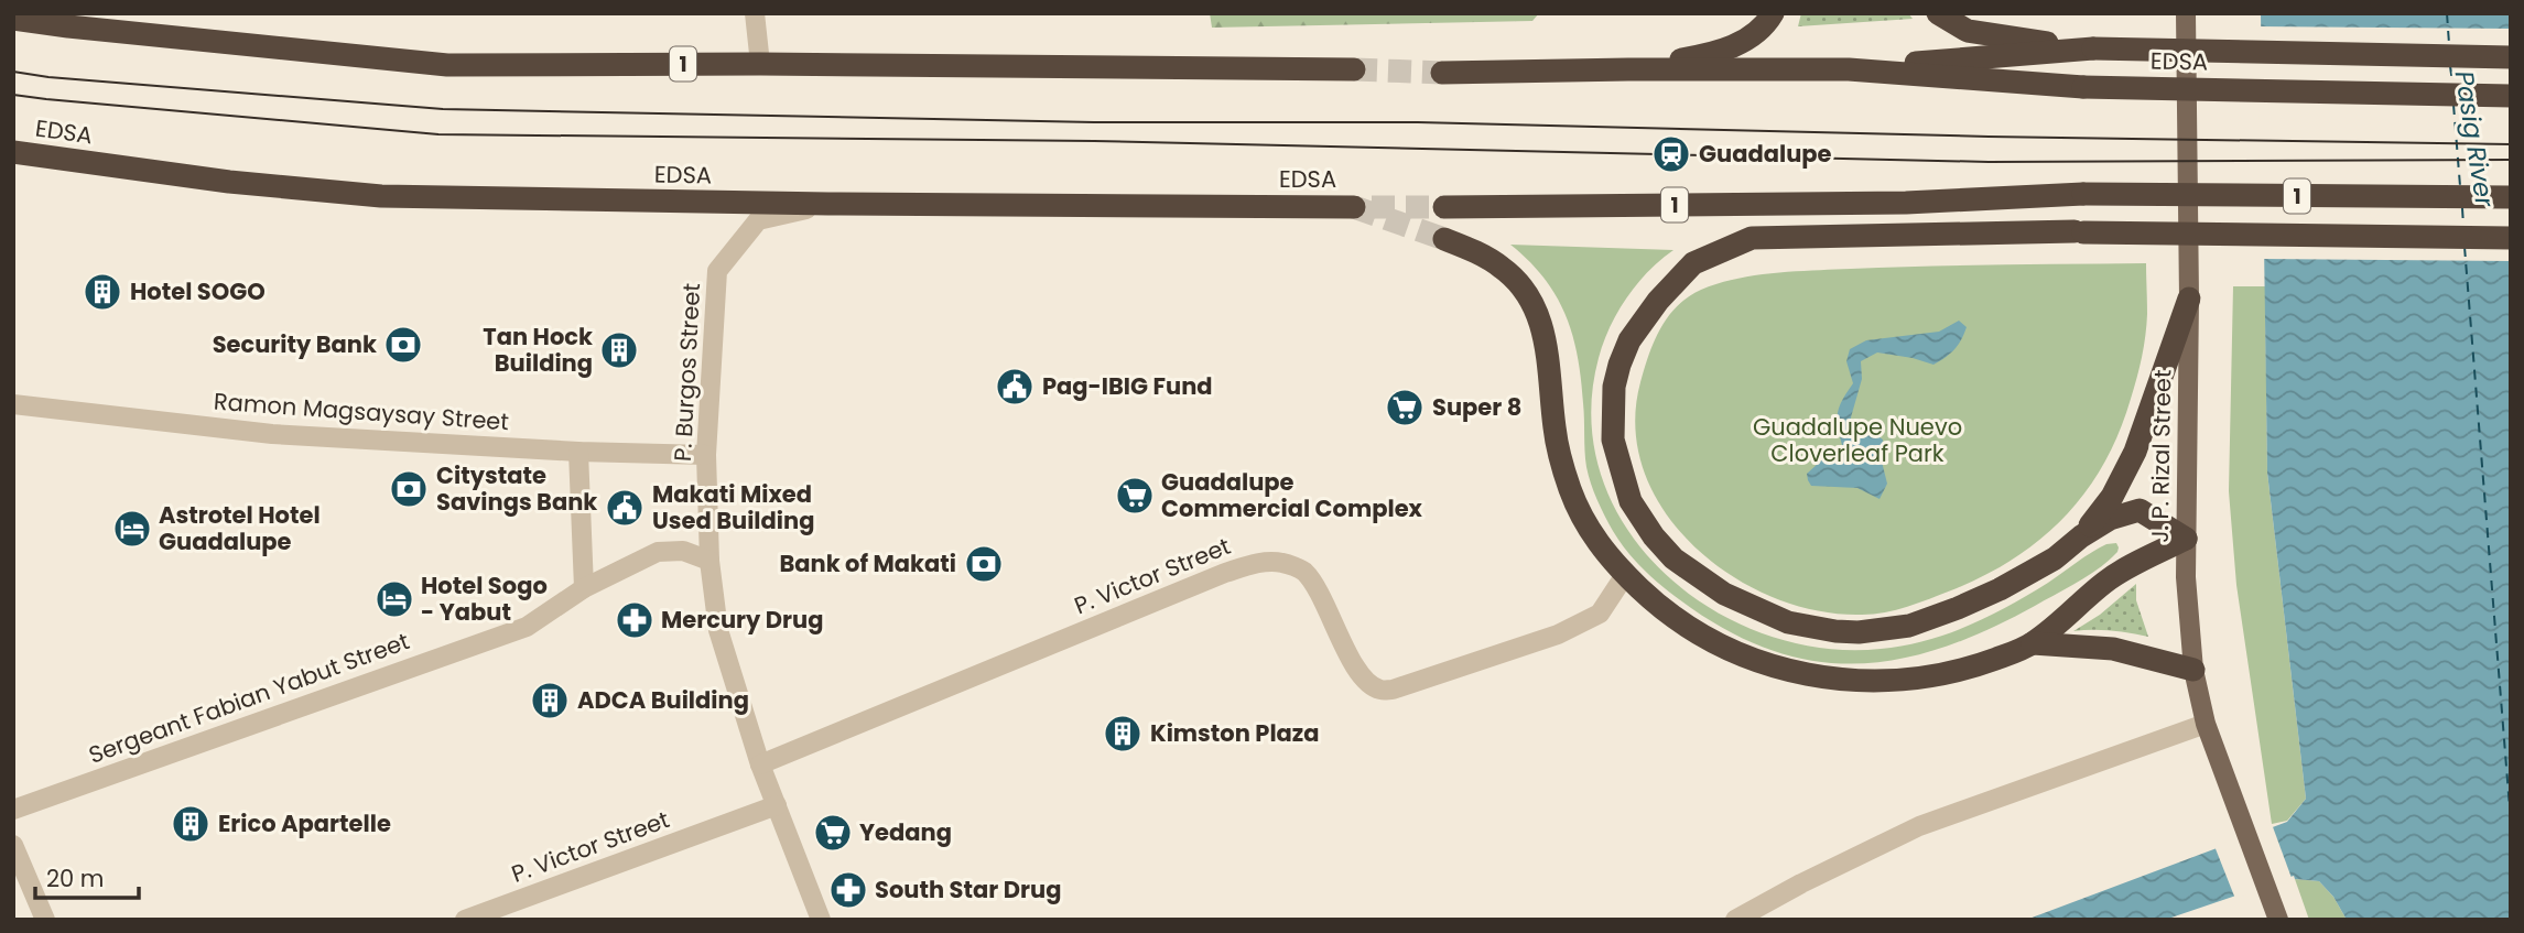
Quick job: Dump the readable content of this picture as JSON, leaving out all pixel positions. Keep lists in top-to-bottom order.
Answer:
{
  "streets": {
    "highway": ["EDSA", "1"],
    "main road": ["J. P. Rizal Street"],
    "street": [
      "P. Burgos Street",
      "Ramon Magsaysay Street",
      "P. Victor Street",
      "Sergeant Fabian Yabut Street"
    ]
  },
  "crossings": [
    ["EDSA", "P. Burgos Street"],
    ["P. Burgos Street", "Ramon Magsaysay Street"],
    ["P. Burgos Street", "P. Victor Street"],
    ["P. Burgos Street", "Sergeant Fabian Yabut Street"]
  ],
  "water": ["Pasig River"],
  "parks": ["Guadalupe Nuevo Cloverleaf Park"],
  "places": {
    "station": ["Guadalupe"],
    "building": [
      "Hotel SOGO",
      "Tan Hock Building",
      "ADCA Building",
      "Kimston Plaza",
      "Erico Apartelle"
    ],
    "bank": ["Security Bank", "Citystate Savings Bank", "Bank of Makati"],
    "public building": ["Pag-IBIG Fund", "Makati Mixed Used Building"],
    "supermarket": ["Super 8", "Guadalupe Commercial Complex", "Yedang"],
    "hotel": ["Astrotel Hotel Guadalupe", "Hotel Sogo - Yabut"],
    "pharmacy": ["Mercury Drug", "South Star Drug"]
  },
  "scale_bar": "20 m"
}
